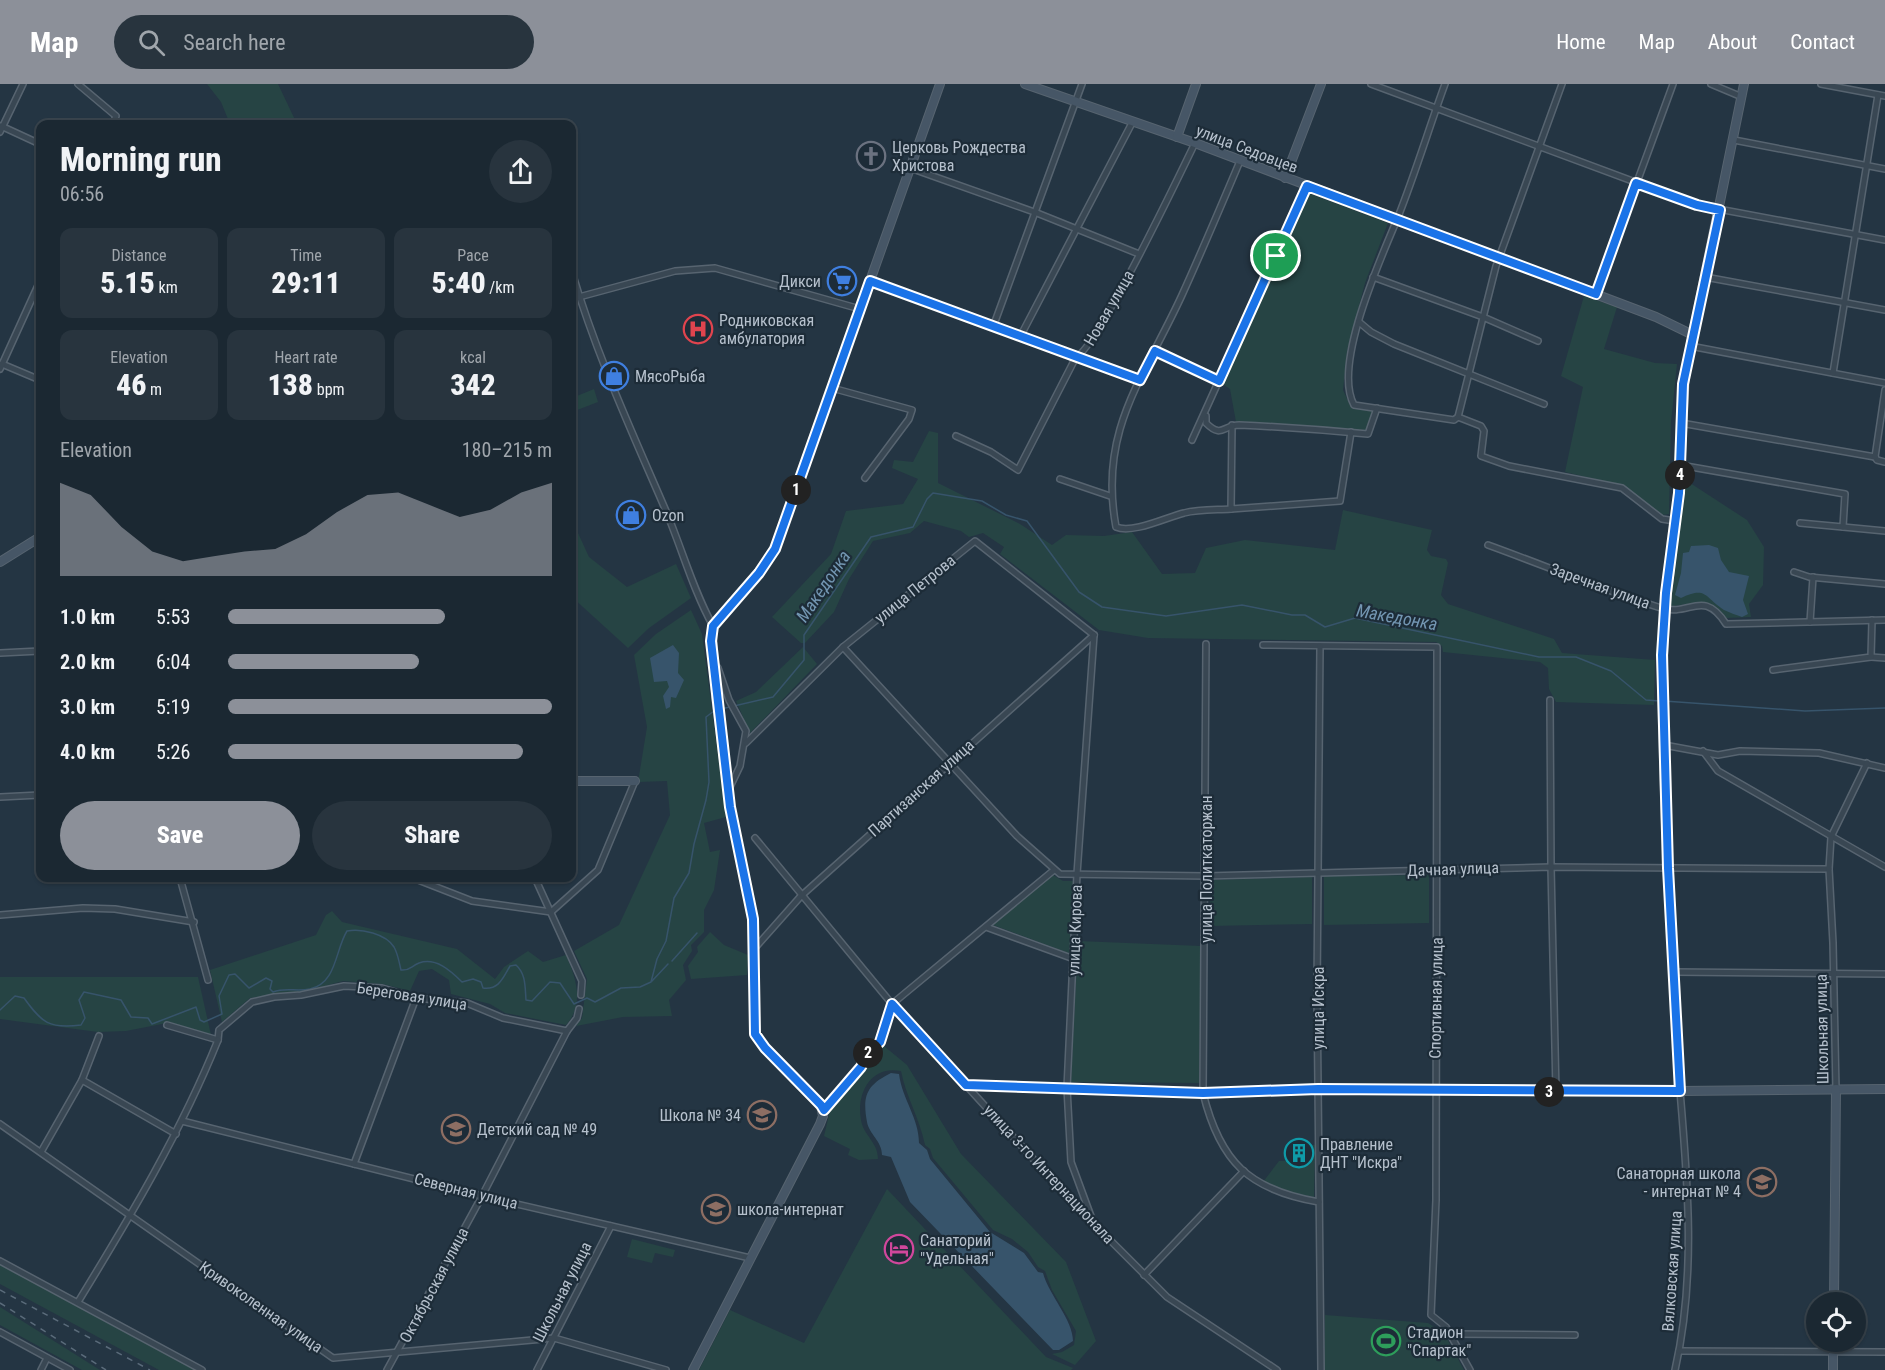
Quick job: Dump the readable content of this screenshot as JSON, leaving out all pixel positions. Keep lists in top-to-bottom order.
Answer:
{
  "streets": {
    "main road": ["улица Седовцев", "Школьная улица", "Вялковская улица"],
    "street": [
      "Новая улица",
      "Заречная улица",
      "улица Петрова",
      "Партизанская улица",
      "улица Политкаторжан",
      "Дачная улица",
      "улица Кирова",
      "Береговая улица",
      "Спортивная улица",
      "улица Искра",
      "улица 3-го Интернационала",
      "Северная улица",
      "Октябрьская улица",
      "Кривоколенная улица"
    ]
  },
  "crossings": [
    ["улица Седовцев", "Новая улица"],
    ["улица Седовцев", "Вялковская улица"],
    ["Заречная улица", "Вялковская улица"],
    ["улица Петрова", "Партизанская улица"],
    ["улица Петрова", "улица Кирова"],
    ["Партизанская улица", "улица Кирова"],
    ["Партизанская улица", "улица 3-го Интернационала"],
    ["улица Политкаторжан", "Дачная улица"],
    ["улица Политкаторжан", "улица Искра"],
    ["Дачная улица", "улица Кирова"],
    ["Дачная улица", "Спортивная улица"],
    ["Дачная улица", "улица Искра"],
    ["Дачная улица", "Школьная улица"],
    ["Дачная улица", "Вялковская улица"],
    ["улица Кирова", "улица 3-го Интернационала"],
    ["Береговая улица", "Северная улица"],
    ["Береговая улица", "Октябрьская улица"],
    ["Береговая улица", "Кривоколенная улица"],
    ["Спортивная улица", "улица Искра"],
    ["Школьная улица", "Северная улица"],
    ["Школьная улица", "Кривоколенная улица"],
    ["Северная улица", "Октябрьская улица"],
    ["Октябрьская улица", "Кривоколенная улица"]
  ],
  "water": ["Македонка"],
  "places": {
    "church": ["Церковь Рождества Христова"],
    "supermarket": ["Дикси"],
    "hospital": ["Родниковская амбулатория"],
    "shop": ["МясоРыба", "Ozon"],
    "school or university": [
      "Школа № 34",
      "Детский сад № 49",
      "Санаторная школа - интернат № 4",
      "школа-интернат"
    ],
    "building": ["Правление ДНТ \"Искра\""],
    "hotel": ["Санаторий \"Удельная\""],
    "sports": ["Стадион \"Спартак\""]
  },
  "page": {
    "header": "Map",
    "search": "Search here",
    "nav": [
      "Home",
      "Map",
      "About",
      "Contact"
    ],
    "heading": ["Morning run", "06:56"],
    "stats": [
      ["Distance", "5.15 km"],
      ["Time", "29:11"],
      ["Pace", "5:40 /km"],
      ["Elevation", "46 m"],
      ["Heart rate", "138 bpm"],
      ["kcal", "342"]
    ],
    "chart": ["Elevation", "180–215 m"],
    "pins": [
      "4",
      "1",
      "2",
      "3"
    ],
    "list": [
      {
        "name": "1.0 km",
        "note": "5:53"
      },
      {
        "name": "2.0 km",
        "note": "6:04"
      },
      {
        "name": "3.0 km",
        "note": "5:19"
      },
      {
        "name": "4.0 km",
        "note": "5:26"
      }
    ],
    "buttons": ["Save", "Share"]
  }
}
